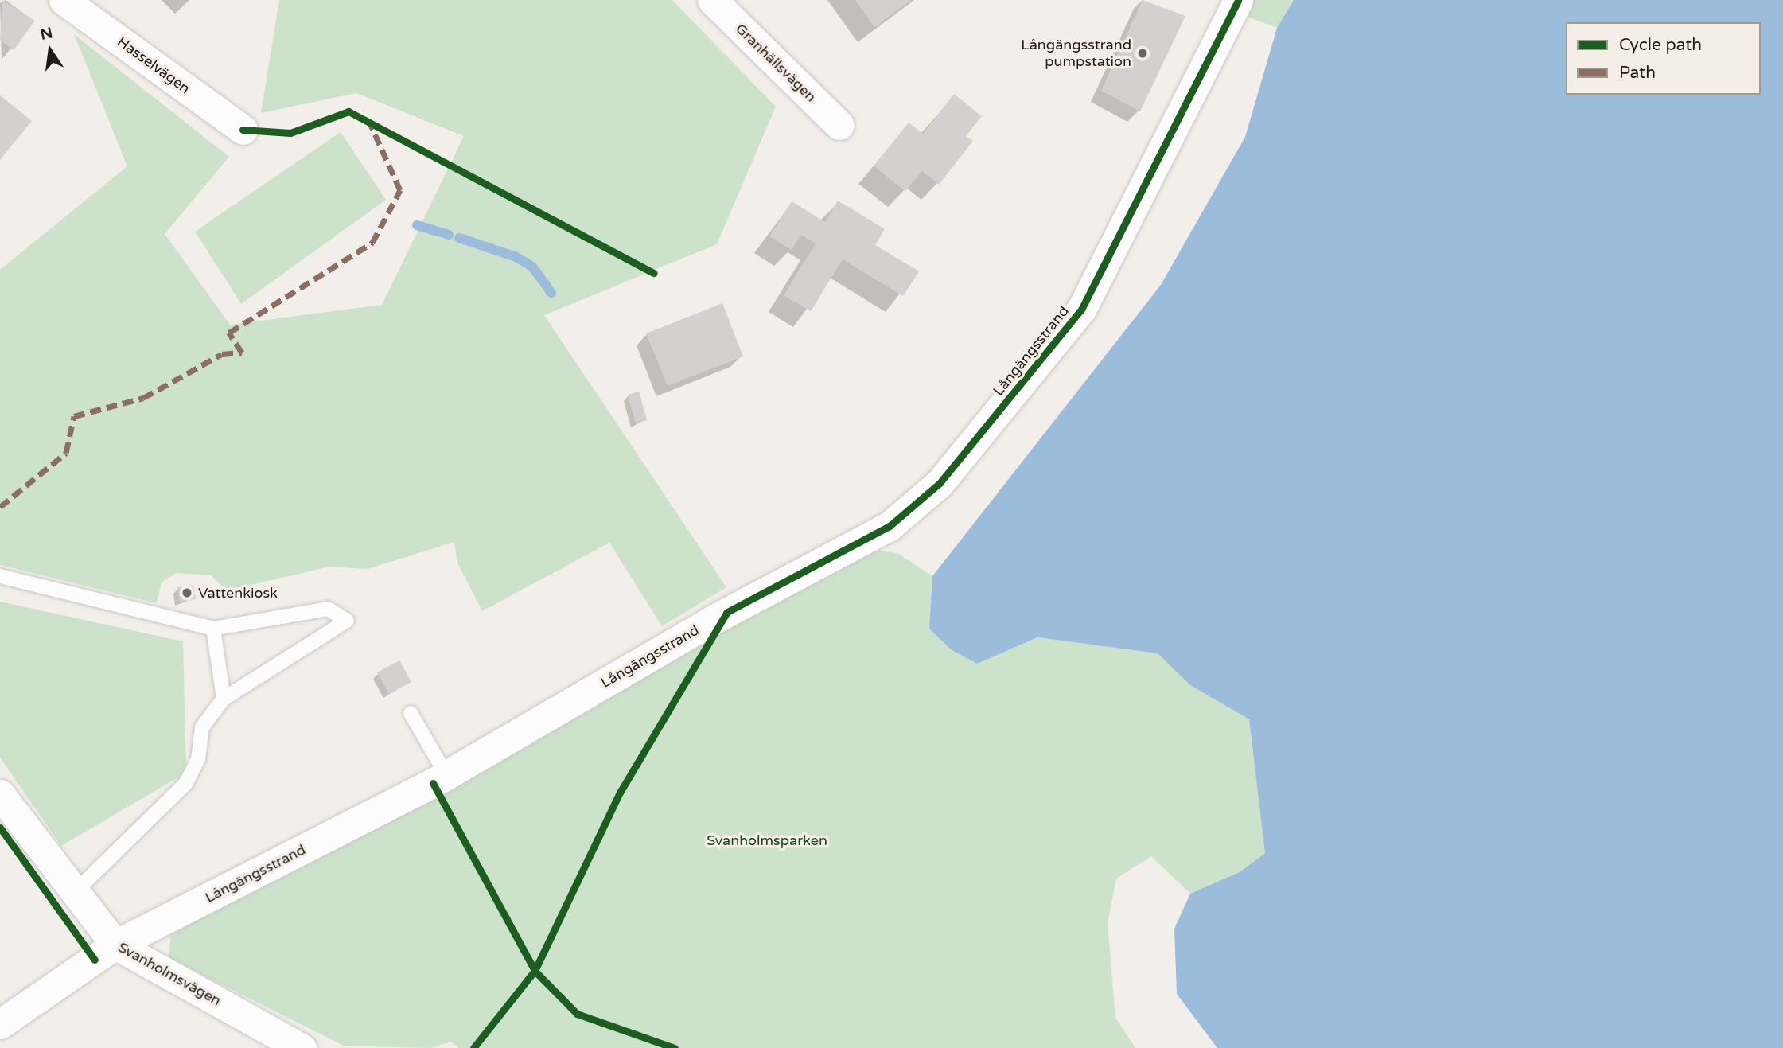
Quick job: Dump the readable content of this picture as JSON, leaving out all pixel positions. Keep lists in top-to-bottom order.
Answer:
{
  "streets": {
    "street": [
      "Granhällsvägen",
      "Hasselvägen",
      "Långängsstrand",
      "Svanholmsvägen"
    ]
  },
  "crossings": [
    ["Långängsstrand", "Svanholmsvägen"]
  ],
  "parks": ["Svanholmsparken"],
  "places": ["Långängsstrand pumpstation", "Vattenkiosk"],
  "legend": ["Cycle path", "Path"],
  "north": "top"
}
